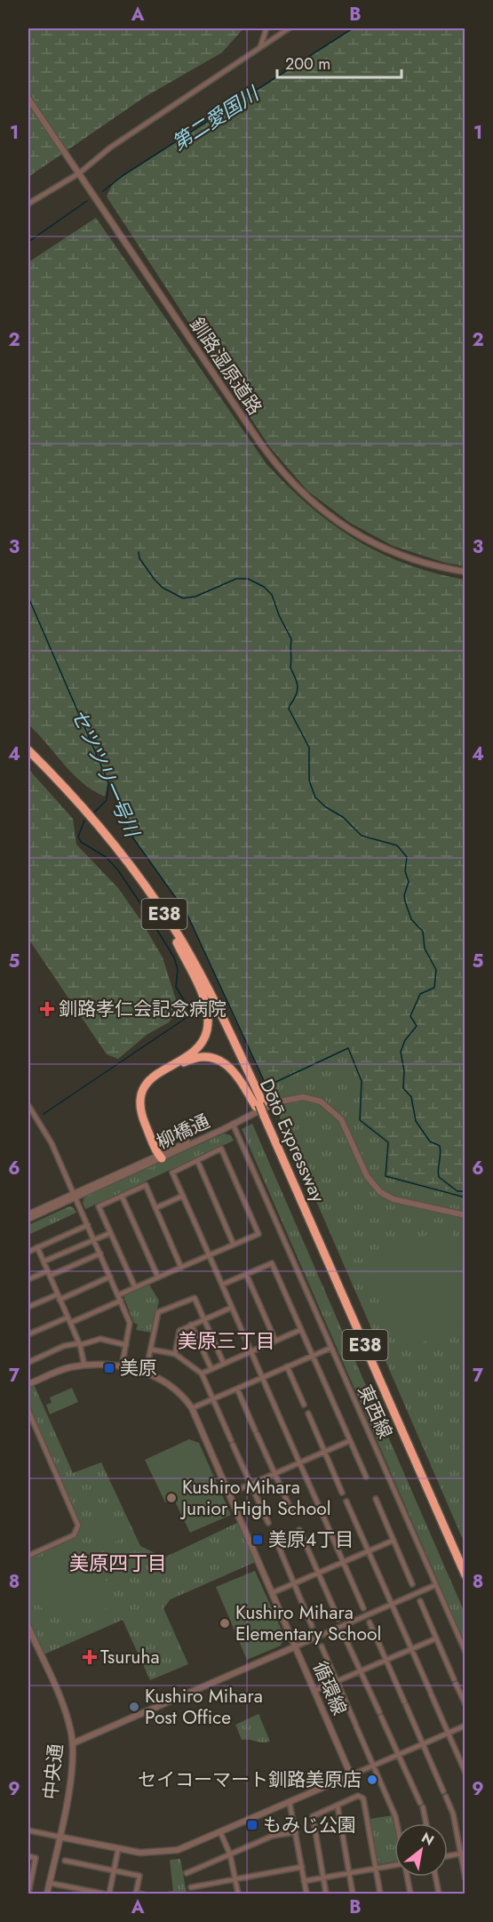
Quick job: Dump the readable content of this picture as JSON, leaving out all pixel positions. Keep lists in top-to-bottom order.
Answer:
{
  "streets": {
    "highway": ["E38", "Dōtō Expressway"],
    "street": [
      "釧路湿原道路",
      "柳橋通",
      "東西線",
      "循環線",
      "中央通"
    ]
  },
  "crossings": [
    ["柳橋通", "東西線"]
  ],
  "districts": ["美原三丁目", "美原四丁目"],
  "water": ["第二愛国川", "セツツリ一号川"],
  "places": {
    "health": ["釧路孝仁会記念病院", "Tsuruha"],
    "transit": ["美原", "美原4丁目", "もみじ公園"],
    "other": [
      "Kushiro Mihara Junior High School",
      "Kushiro Mihara Elementary School",
      "Kushiro Mihara Post Office",
      "セイコーマート釧路美原店"
    ]
  },
  "scale_bar": "200 m",
  "north": "top right",
  "grid": {
    "columns": ["A", "B"],
    "rows": [
      "1",
      "2",
      "3",
      "4",
      "5",
      "6",
      "7",
      "8",
      "9"
    ]
  }
}
